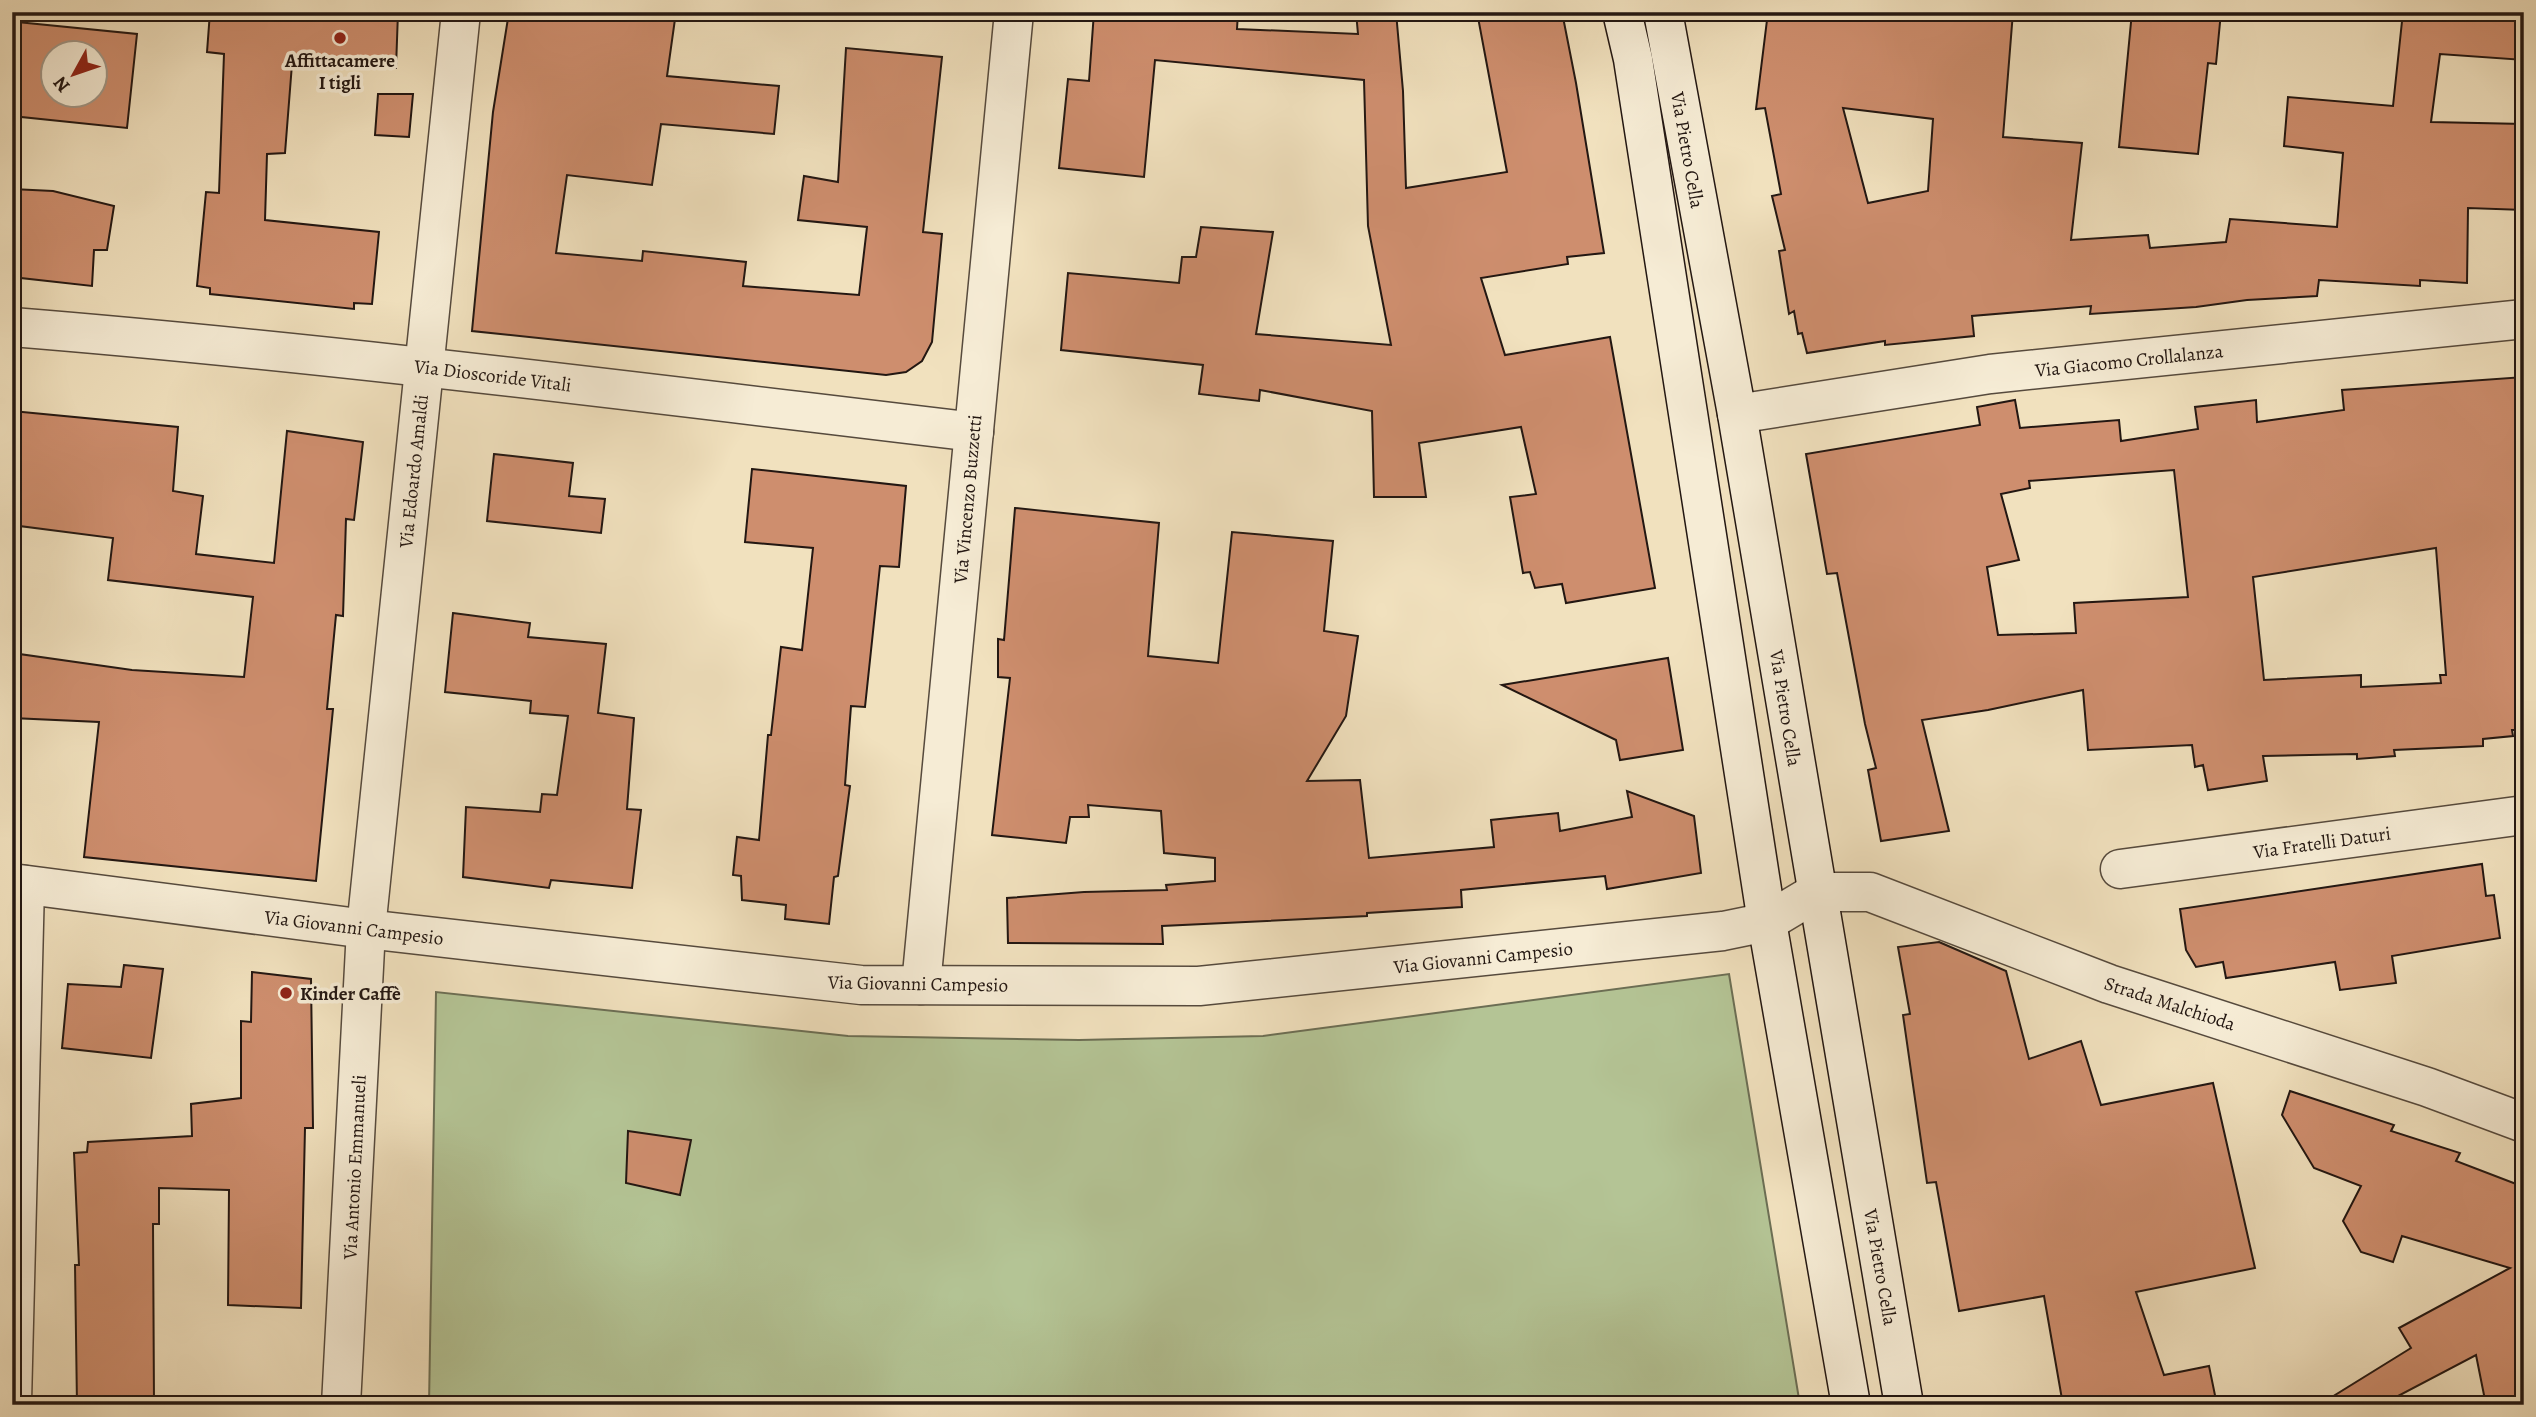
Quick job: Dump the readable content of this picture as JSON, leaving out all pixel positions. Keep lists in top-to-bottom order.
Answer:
{
  "streets": {
    "street": [
      "Via Pietro Cella",
      "Via Giacomo Crollalanza",
      "Via Dioscoride Vitali",
      "Via Edoardo Amaldi",
      "Via Vincenzo Buzzetti",
      "Via Fratelli Daturi",
      "Via Giovanni Campesio",
      "Strada Malchioda",
      "Via Antonio Emmanueli"
    ]
  },
  "crossings": [
    ["Via Pietro Cella", "Via Giacomo Crollalanza"],
    ["Via Pietro Cella", "Via Giovanni Campesio"],
    ["Via Pietro Cella", "Strada Malchioda"],
    ["Via Dioscoride Vitali", "Via Edoardo Amaldi"],
    ["Via Dioscoride Vitali", "Via Vincenzo Buzzetti"],
    ["Via Edoardo Amaldi", "Via Giovanni Campesio"],
    ["Via Edoardo Amaldi", "Via Antonio Emmanueli"],
    ["Via Vincenzo Buzzetti", "Via Giovanni Campesio"],
    ["Via Giovanni Campesio", "Strada Malchioda"],
    ["Via Giovanni Campesio", "Via Antonio Emmanueli"]
  ],
  "places": ["Affittacamere I tigli", "Kinder Caffè"],
  "north": "bottom left"
}
